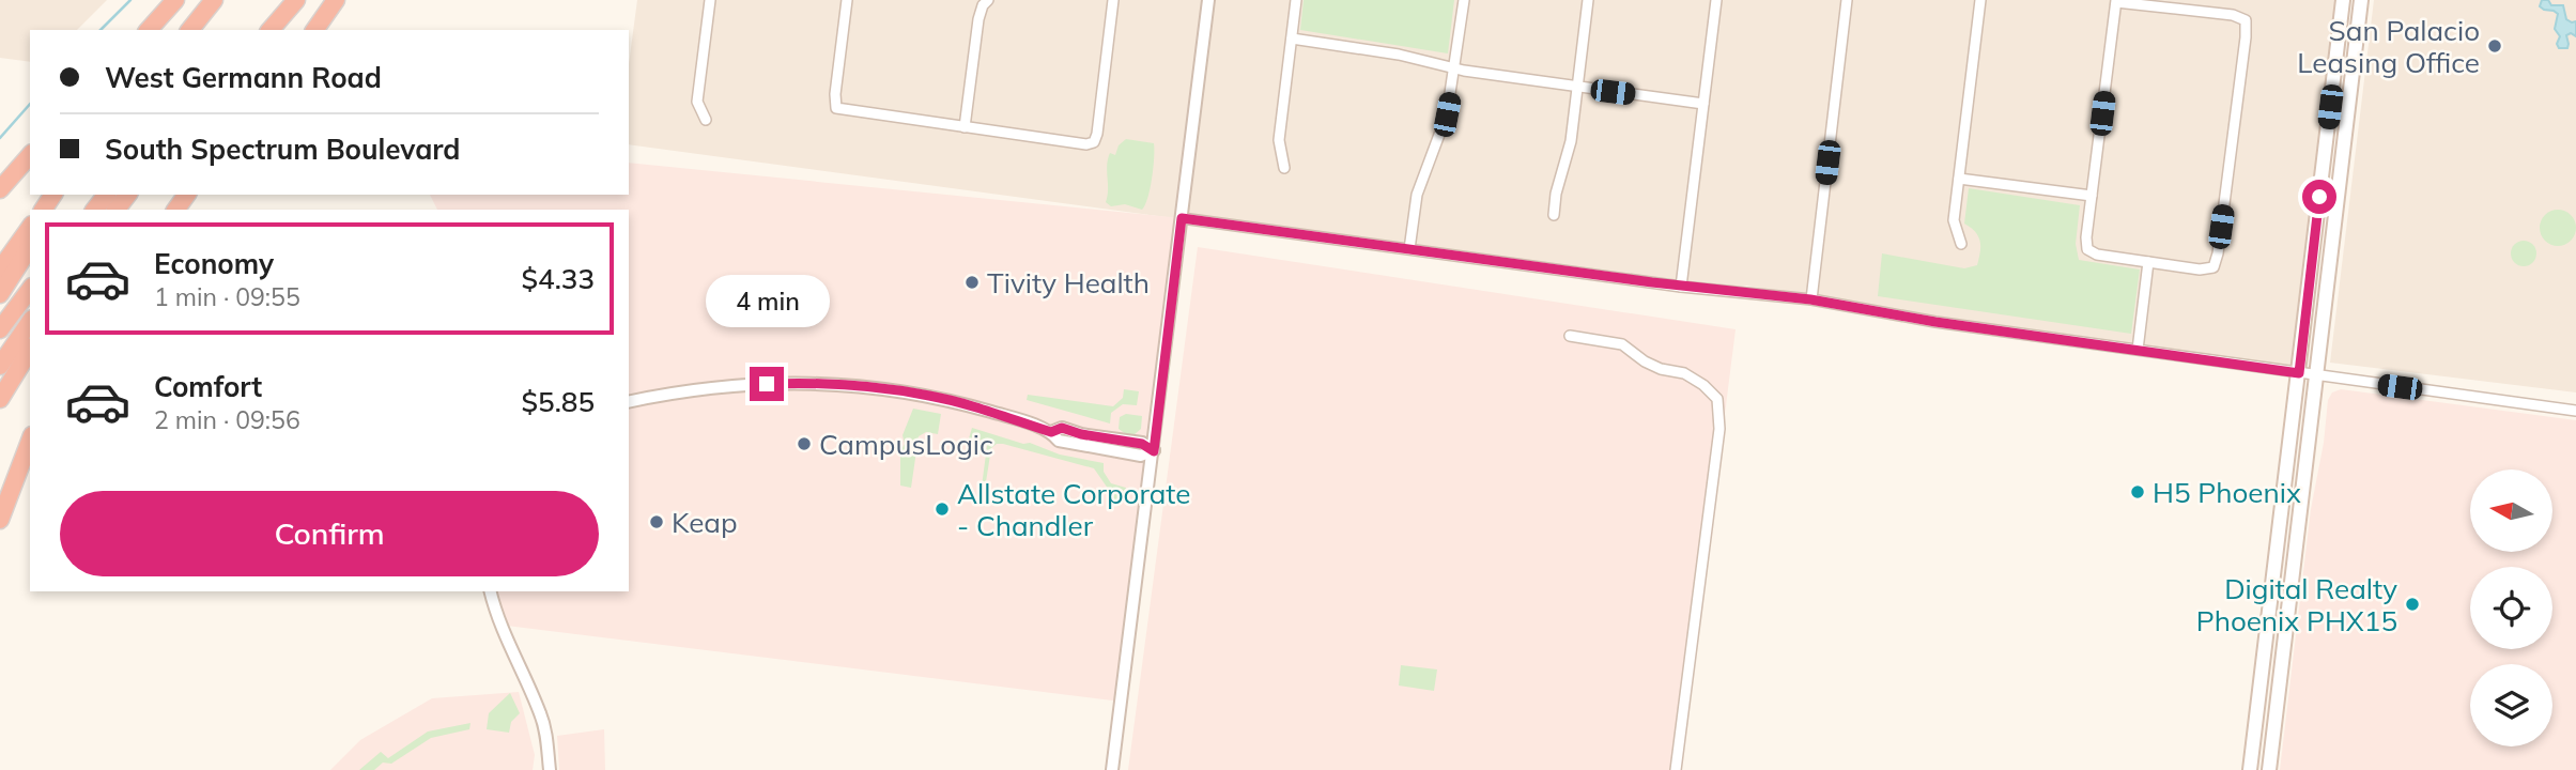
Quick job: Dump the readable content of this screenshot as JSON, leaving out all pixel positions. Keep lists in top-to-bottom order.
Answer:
{
  "places": [
    "San Palacio Leasing Office",
    "Tivity Health",
    "CampusLogic",
    "H5 Phoenix",
    "Allstate Corporate - Chandler",
    "Keap",
    "Digital Realty Phoenix PHX15"
  ],
  "north": "left",
  "page": {
    "banner": ["West Germann Road", "South Spectrum Boulevard"],
    "list": [
      {
        "name": "Economy",
        "note": "1 min · 09:55",
        "value": "$4.33"
      },
      {
        "name": "Comfort",
        "note": "2 min · 09:56",
        "value": "$5.85"
      }
    ],
    "bubble": "4 min",
    "buttons": "Confirm"
  }
}
